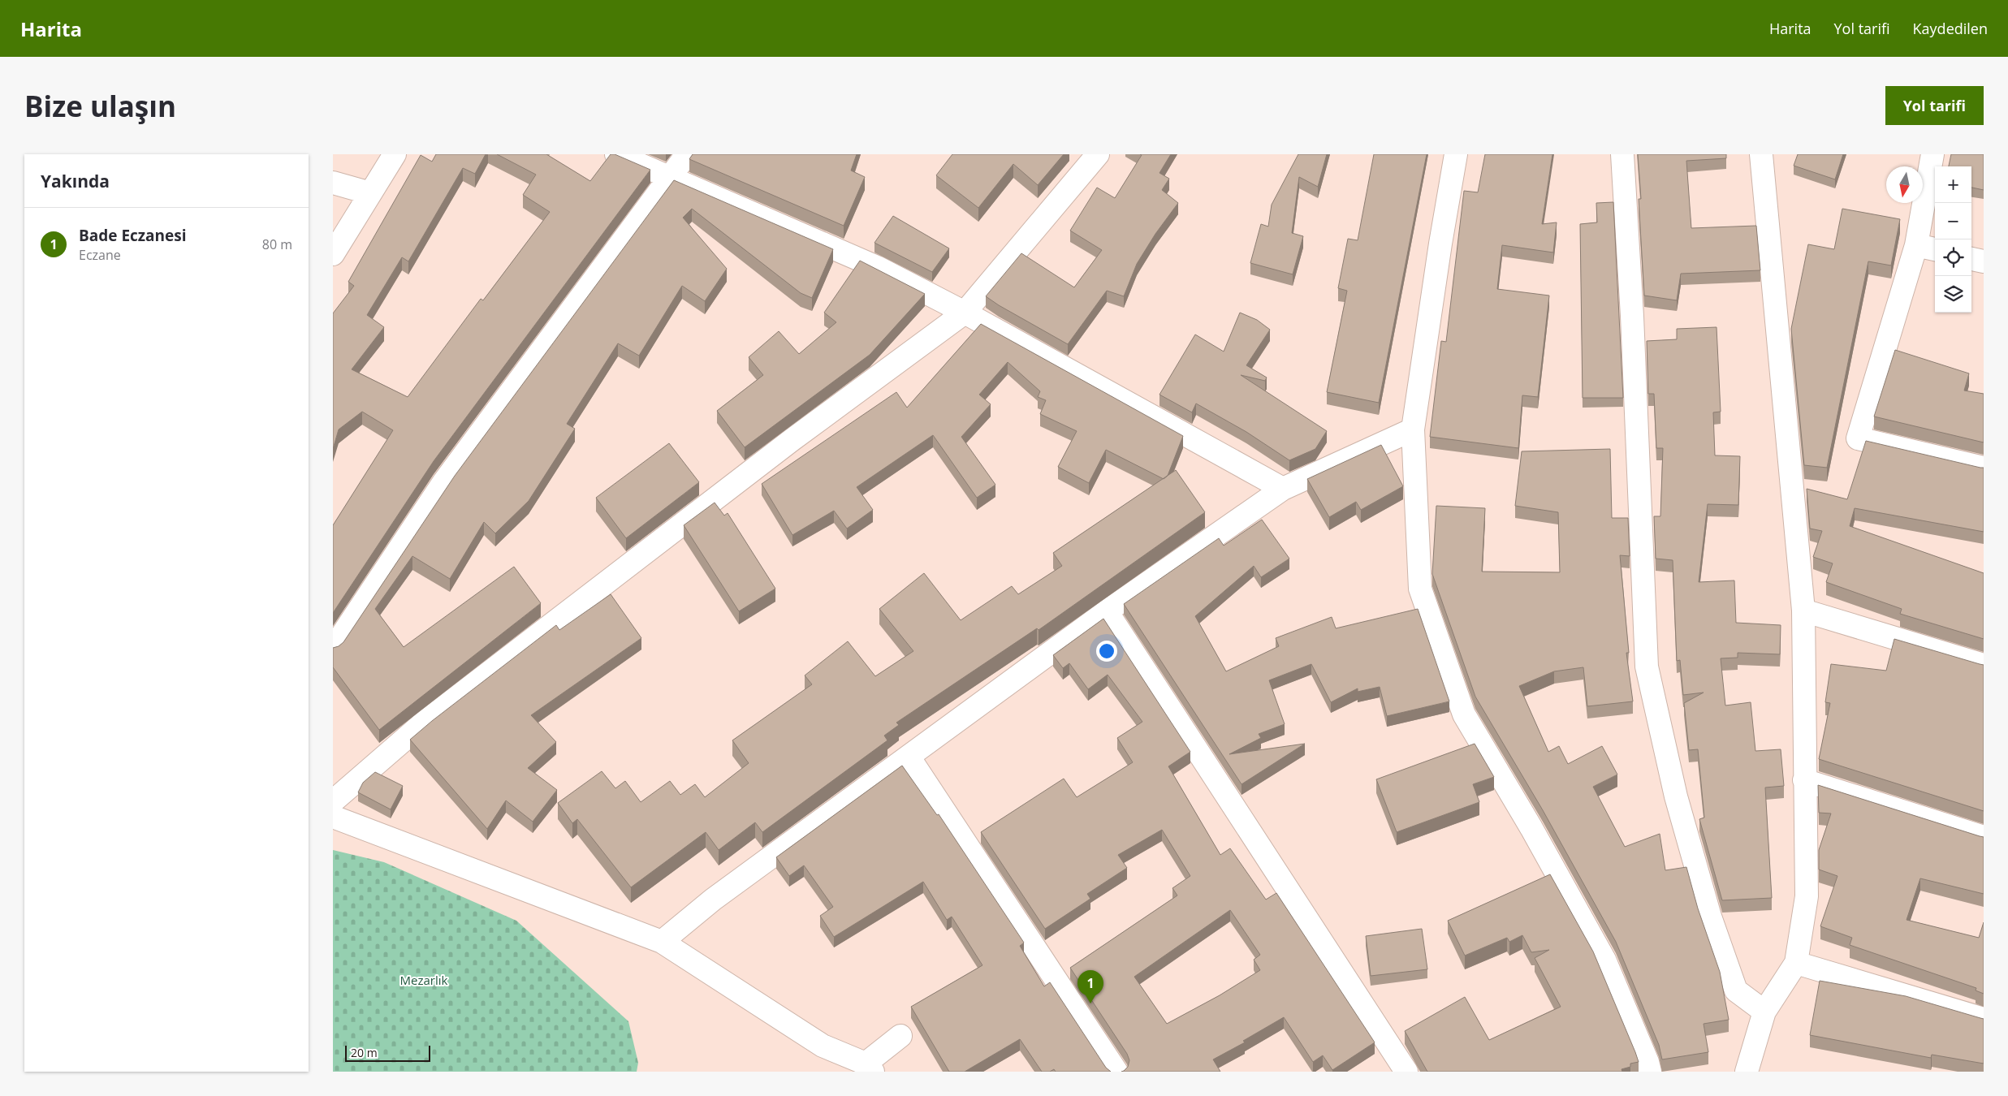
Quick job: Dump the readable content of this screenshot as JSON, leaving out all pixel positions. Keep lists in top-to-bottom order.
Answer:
{
  "parks": ["Mezarlık"],
  "scale_bar": "20 m",
  "north": "bottom",
  "page": {
    "header": "Harita",
    "nav": ["Harita", "Yol tarifi", "Kaydedilen"],
    "buttons": "Yol tarifi",
    "title": "Bize ulaşın",
    "heading": "Yakında",
    "map_buttons": ["+", "−"],
    "list": [
      {
        "mark": "1",
        "name": "Bade Eczanesi",
        "note": "Eczane",
        "value": "80 m"
      }
    ],
    "pins": "1",
    "scale": "20 m"
  }
}
